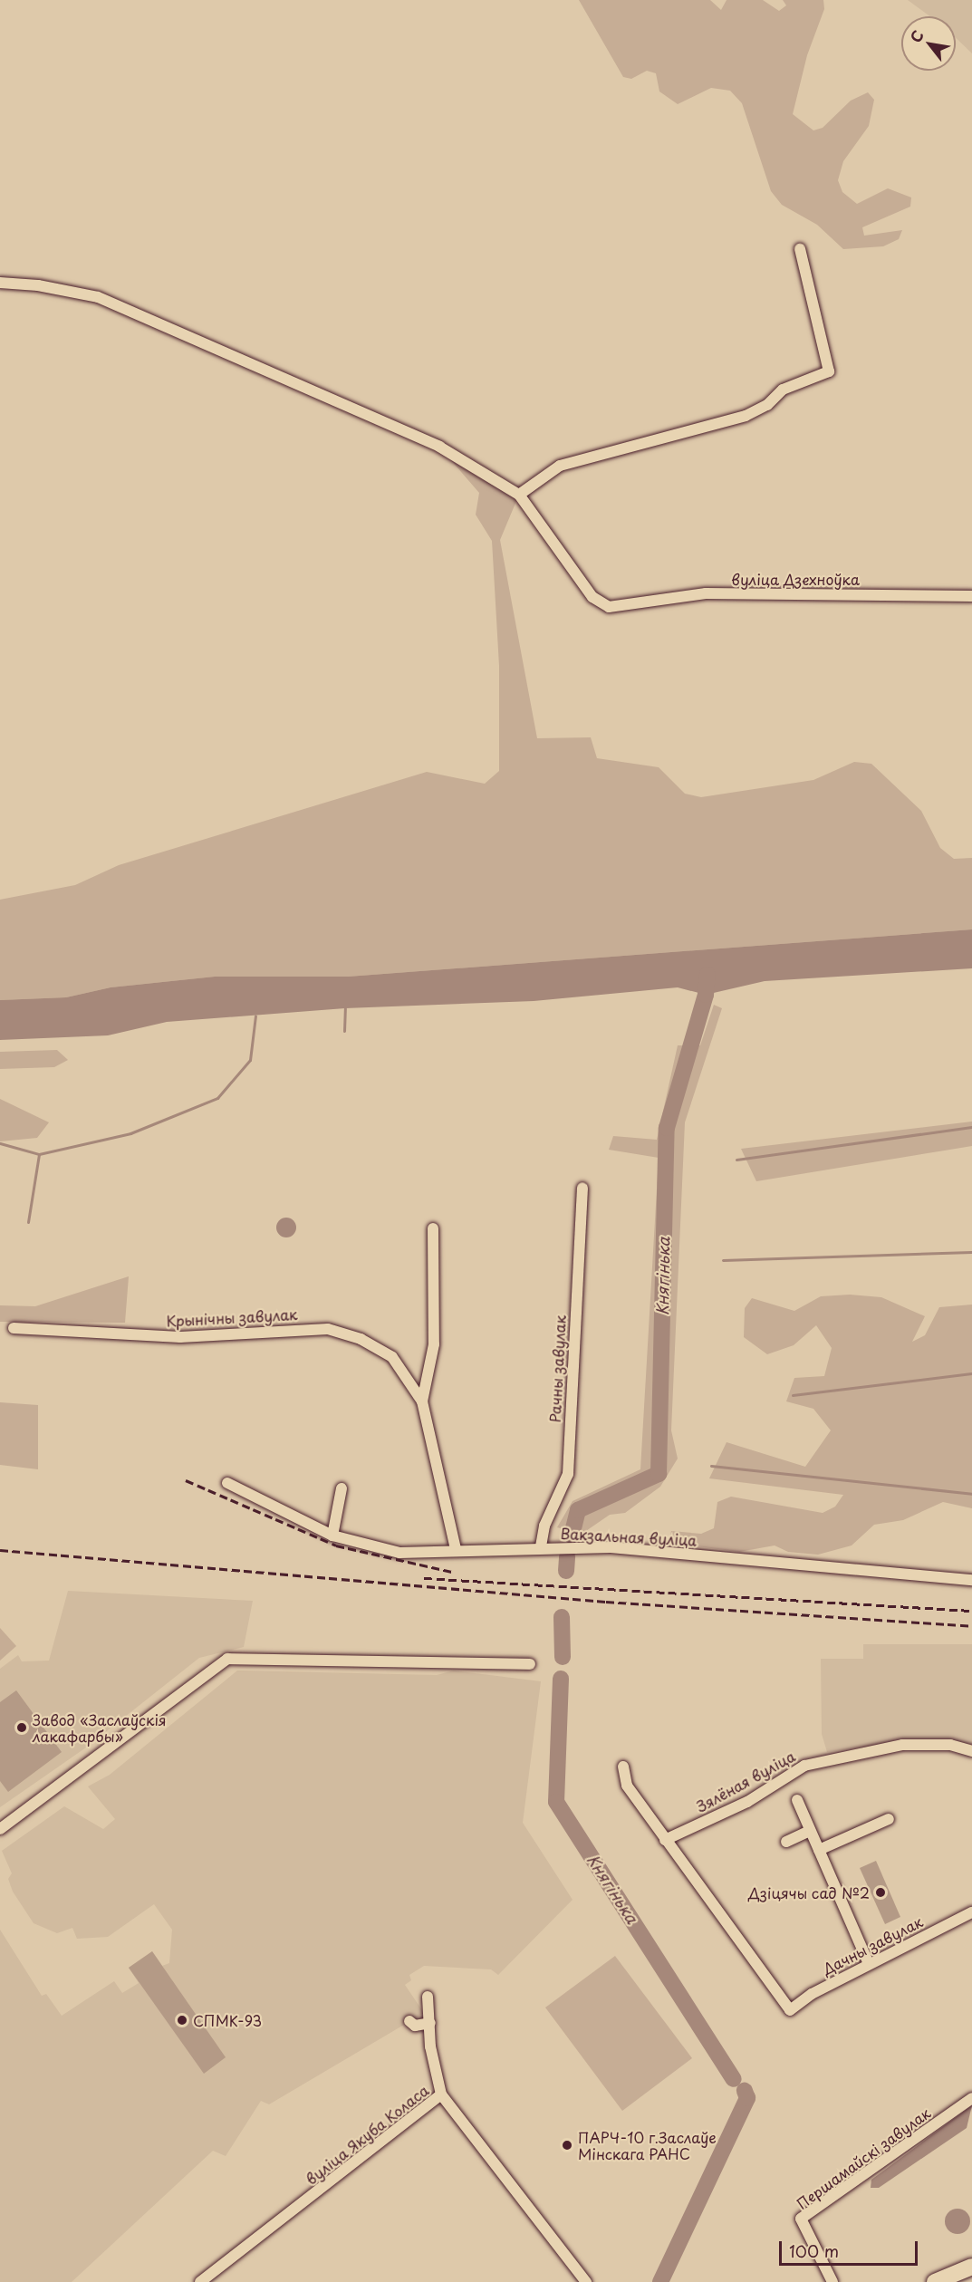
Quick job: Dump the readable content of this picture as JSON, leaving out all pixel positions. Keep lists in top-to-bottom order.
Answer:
{
  "streets": {
    "street": [
      "вуліца Дзехноўка",
      "Крынічны завулак",
      "Рачны завулак",
      "Вакзальная вуліца",
      "Зялёная вуліца",
      "Дачны завулак",
      "вуліца Якуба Коласа",
      "Першамайскі завулак"
    ]
  },
  "crossings": [
    ["Рачны завулак", "Вакзальная вуліца"],
    ["Зялёная вуліца", "Дачны завулак"]
  ],
  "water": ["Княгінька"],
  "places": [
    "Завод «Заслаўскія лакафарбы»",
    "Дзіцячы сад №2",
    "СПМК-93",
    "ПАРЧ-10 г.Заслаўе Мінскага РАНС"
  ],
  "scale_bar": "100 m",
  "north": "top left"
}
